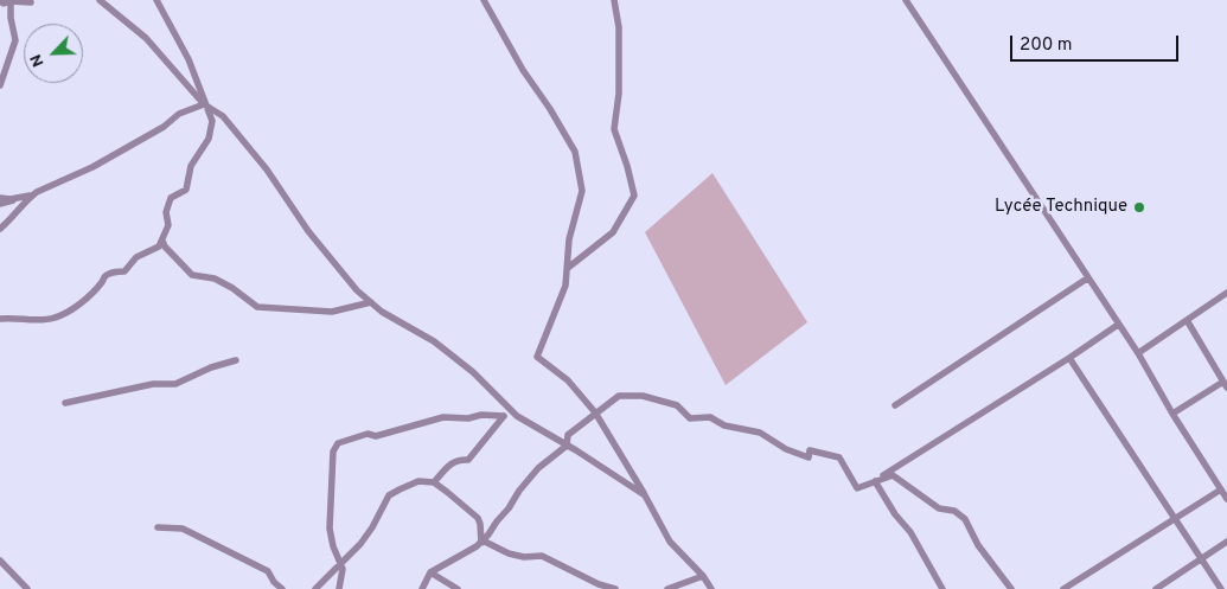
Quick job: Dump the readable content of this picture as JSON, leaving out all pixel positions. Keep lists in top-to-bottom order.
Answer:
{
  "places": ["Lycée Technique"],
  "scale_bar": "200 m",
  "north": "bottom left"
}
